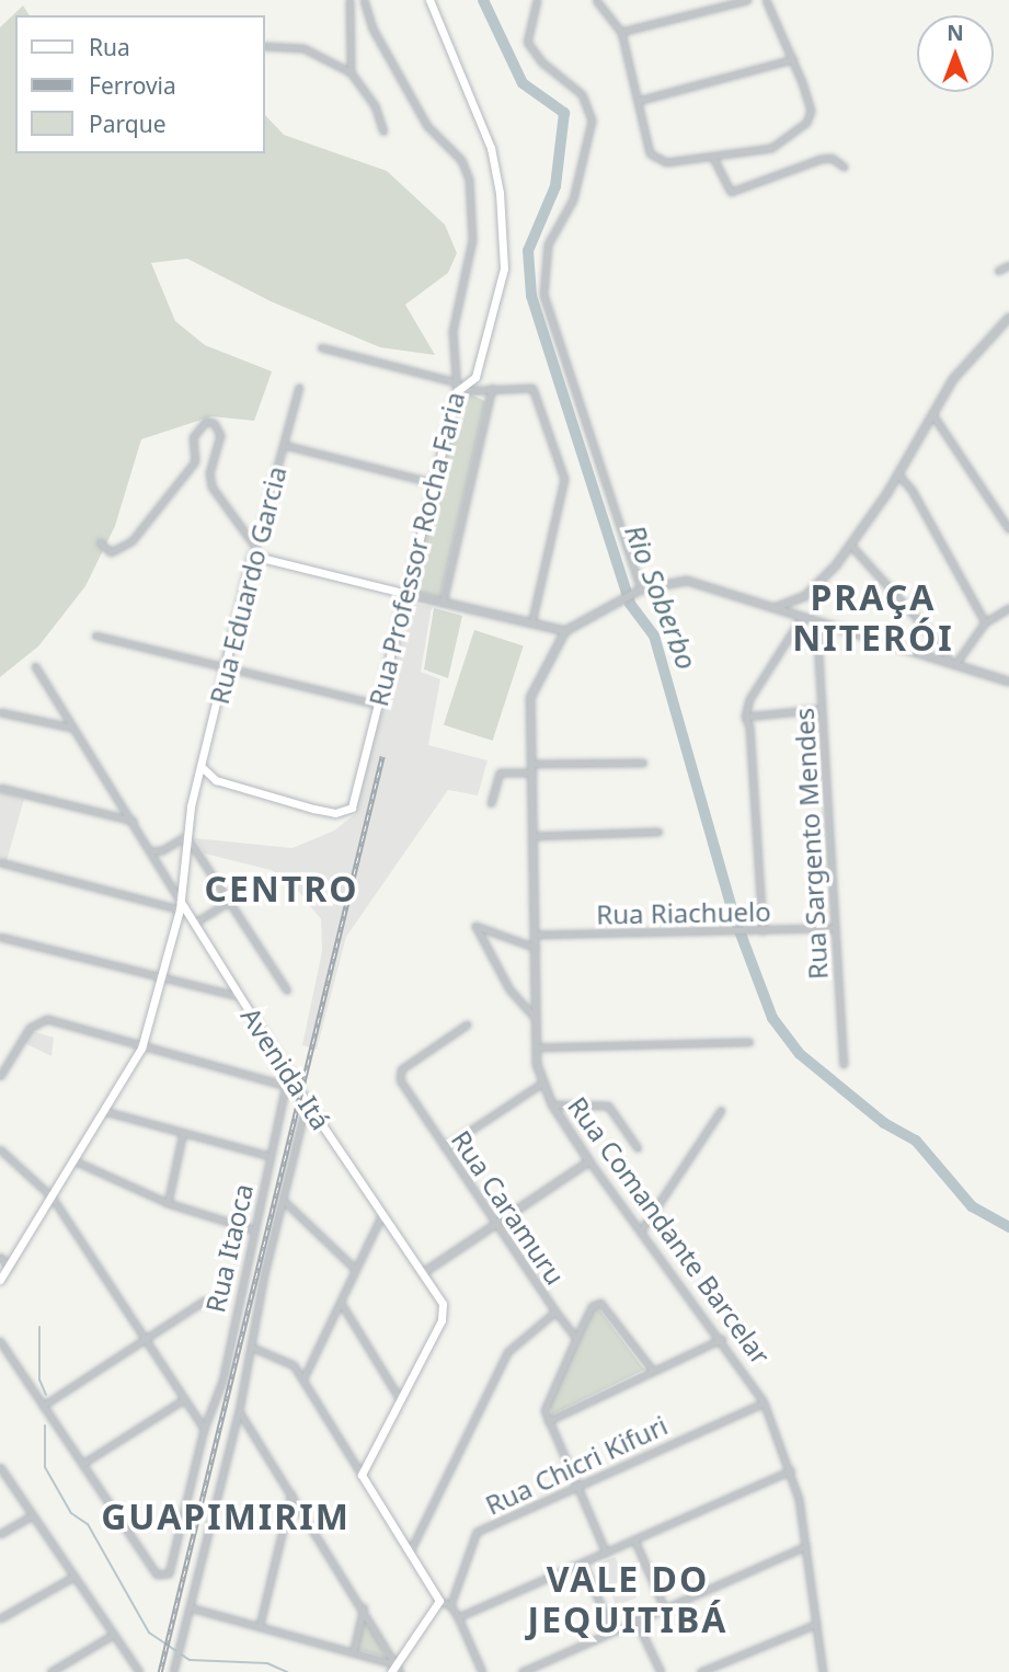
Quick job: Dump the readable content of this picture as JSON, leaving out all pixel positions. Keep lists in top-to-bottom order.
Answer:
{
  "streets": {
    "main road": ["Rua Professor Rocha Faria", "Rua Eduardo Garcia", "Avenida Itá"],
    "street": [
      "Rua Sargento Mendes",
      "Rua Riachuelo",
      "Rua Caramuru",
      "Rua Comandante Barcelar",
      "Rua Itaoca",
      "Rua Chicri Kifuri"
    ]
  },
  "crossings": [
    ["Rua Eduardo Garcia", "Avenida Itá"],
    ["Rua Sargento Mendes", "Rua Riachuelo"],
    ["Rua Riachuelo", "Rua Comandante Barcelar"],
    ["Avenida Itá", "Rua Itaoca"],
    ["Rua Comandante Barcelar", "Rua Chicri Kifuri"]
  ],
  "districts": [
    "PRAÇA NITERÓI",
    "CENTRO",
    "GUAPIMIRIM",
    "VALE DO JEQUITIBÁ"
  ],
  "water": ["Rio Soberbo"],
  "legend": ["Rua", "Ferrovia", "Parque"],
  "north": "top"
}
